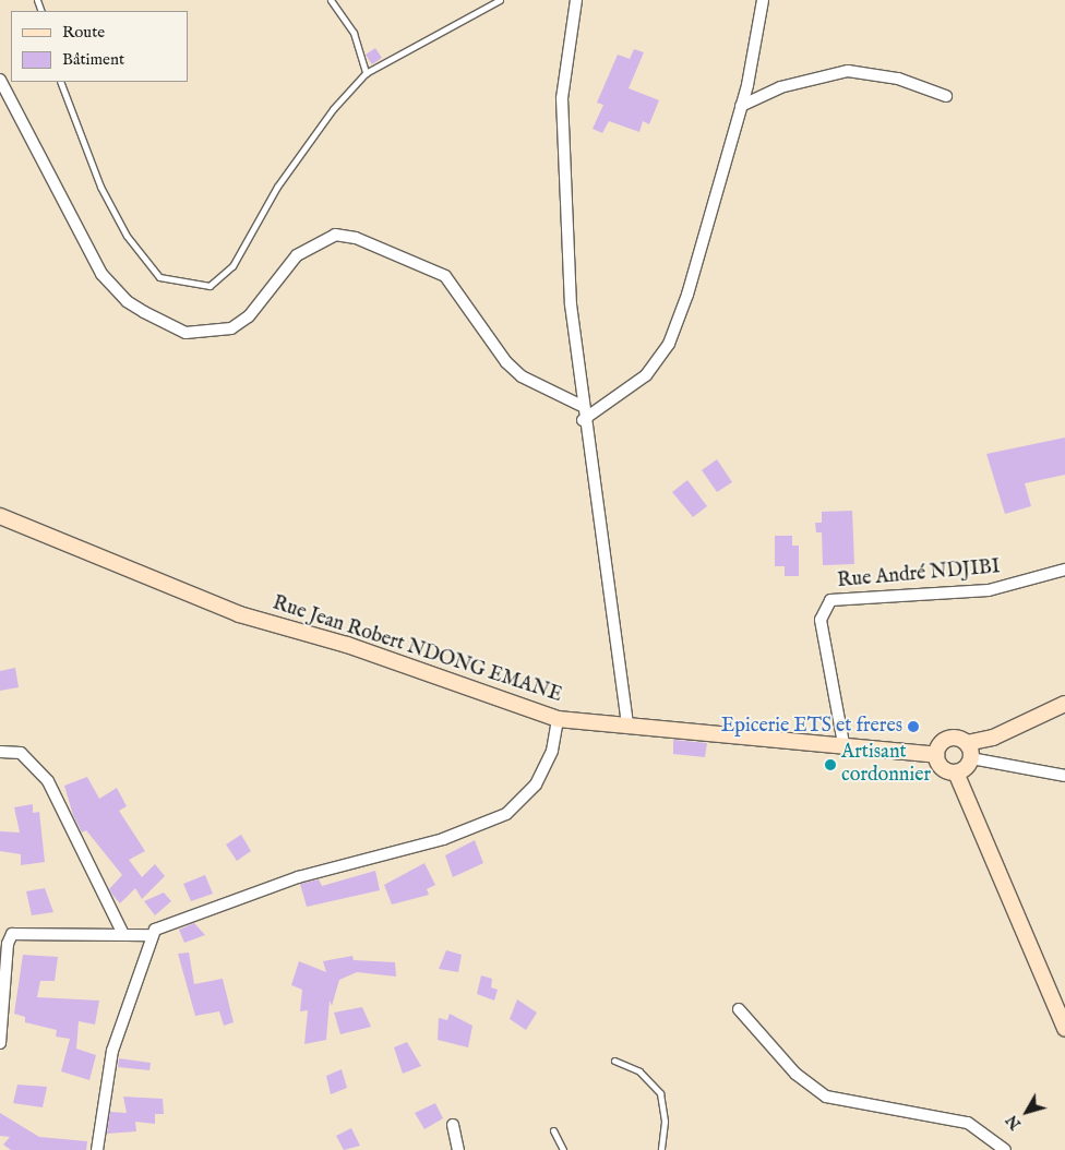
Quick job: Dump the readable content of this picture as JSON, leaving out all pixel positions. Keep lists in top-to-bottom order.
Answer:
{
  "streets": {
    "street": ["Rue André NDJIBI", "Rue Jean Robert NDONG EMANE"]
  },
  "crossings": [
    ["Rue André NDJIBI", "Rue Jean Robert NDONG EMANE"]
  ],
  "places": ["Epicerie ETS et freres", "Artisant cordonnier"],
  "legend": ["Route", "Bâtiment"],
  "north": "bottom left"
}
